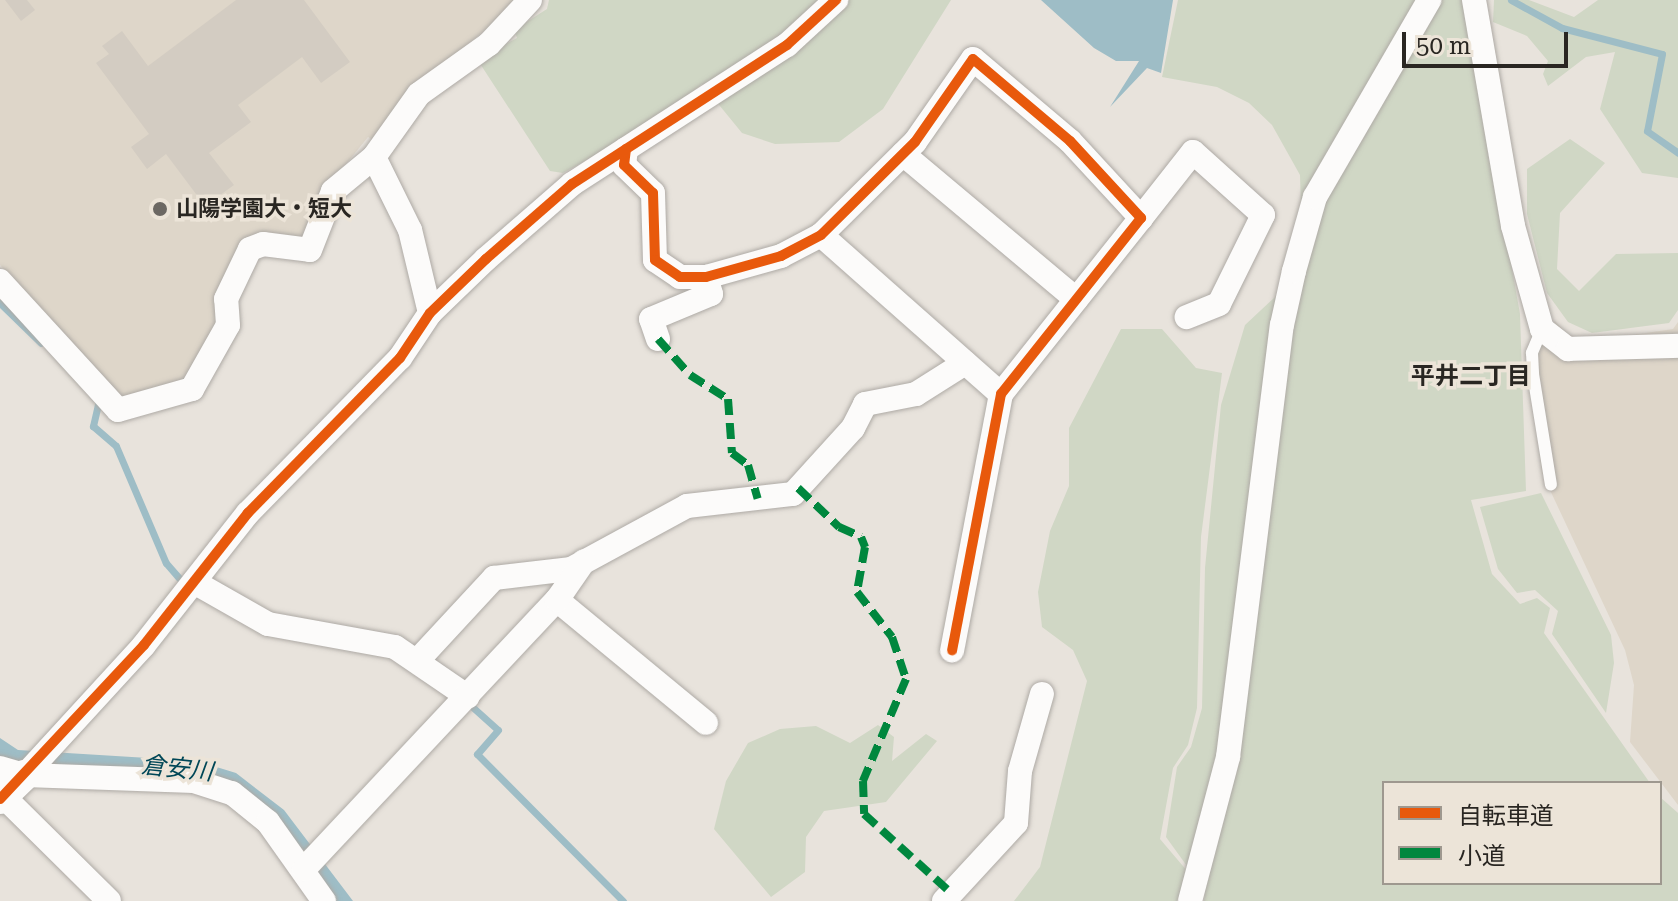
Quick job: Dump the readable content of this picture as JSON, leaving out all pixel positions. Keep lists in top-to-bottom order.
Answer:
{
  "districts": ["平井二丁目"],
  "water": ["倉安川"],
  "places": ["山陽学園大・短大"],
  "legend": ["自転車道", "小道"],
  "scale_bar": "50 m"
}
